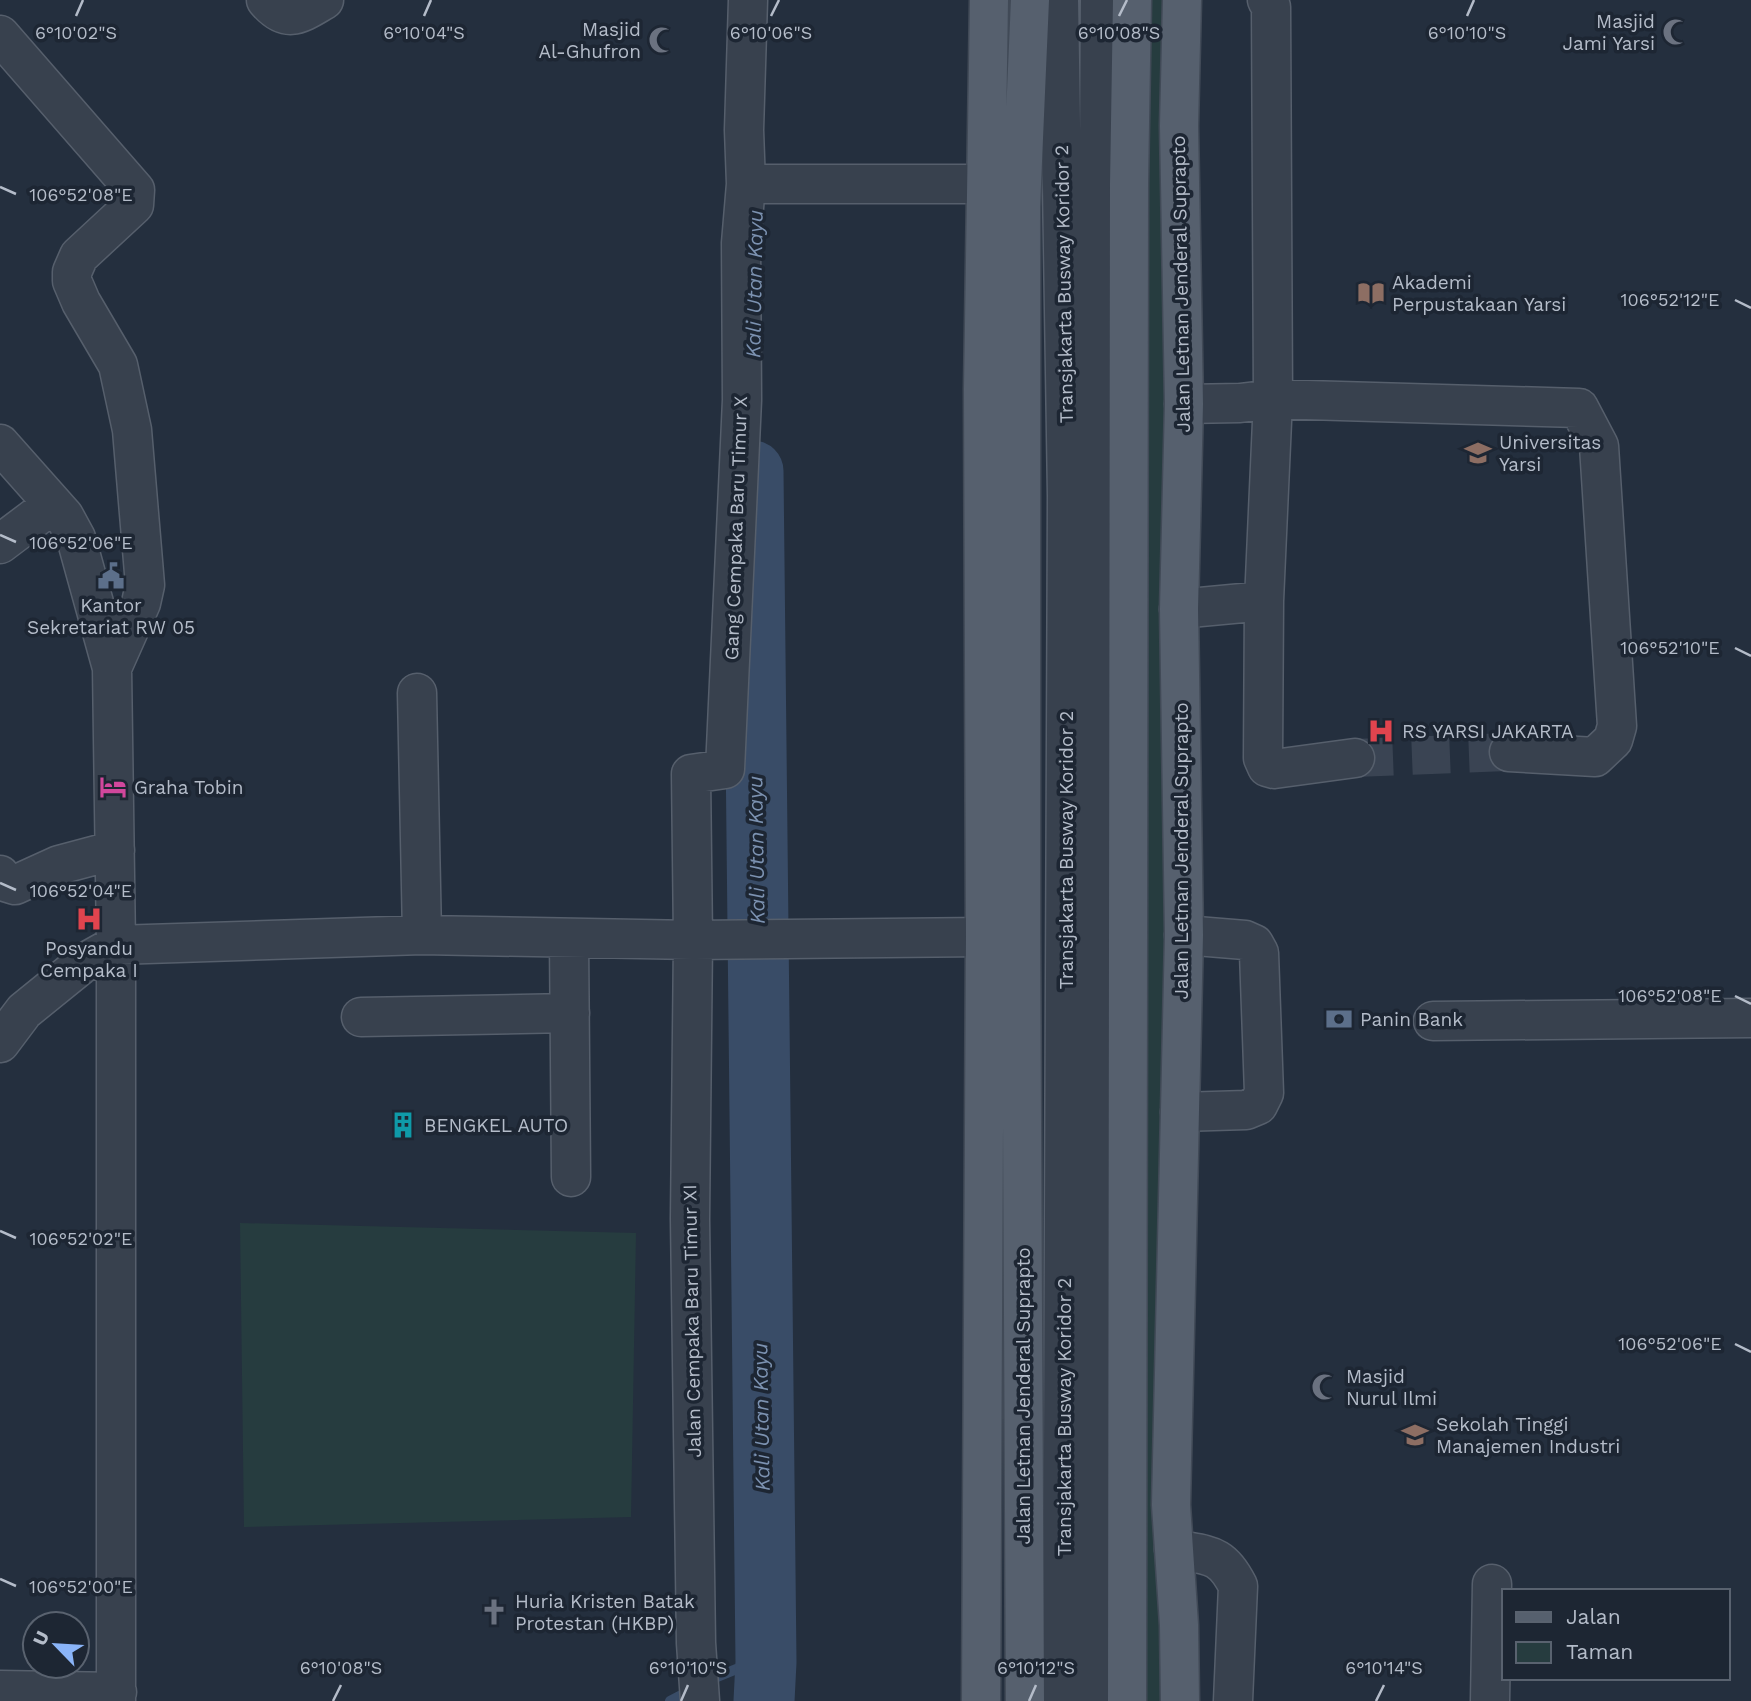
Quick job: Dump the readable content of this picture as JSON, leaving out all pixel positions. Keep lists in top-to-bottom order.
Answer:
{
  "streets": {
    "main road": ["Jalan Letnan Jenderal Suprapto"],
    "street": ["Transjakarta Busway Koridor 2", "Gang Cempaka Baru Timur X", "Jalan Cempaka Baru Timur XI"]
  },
  "crossings": [
    ["Transjakarta Busway Koridor 2", "Jalan Letnan Jenderal Suprapto"],
    ["Gang Cempaka Baru Timur X", "Jalan Cempaka Baru Timur XI"]
  ],
  "water": ["Kali Utan Kayu"],
  "places": {
    "mosque": ["Masjid Jami Yarsi", "Masjid Al-Ghufron", "Masjid Nurul Ilmi"],
    "library": ["Akademi Perpustakaan Yarsi"],
    "school or university": ["Universitas Yarsi", "Sekolah Tinggi Manajemen Industri"],
    "public building": ["Kantor Sekretariat RW 05"],
    "hospital": ["RS YARSI JAKARTA", "Posyandu Cempaka I"],
    "hotel": ["Graha Tobin"],
    "bank": ["Panin Bank"],
    "building": ["BENGKEL AUTO"],
    "church": ["Huria Kristen Batak Protestan (HKBP)"]
  },
  "legend": ["Jalan", "Taman"],
  "north": "top left",
  "coordinates": [
    "6°10'02\"S",
    "6°10'04\"S",
    "6°10'06\"S",
    "6°10'08\"S",
    "6°10'10\"S",
    "106°52'08\"E",
    "106°52'12\"E",
    "106°52'06\"E",
    "106°52'10\"E",
    "106°52'04\"E",
    "106°52'02\"E",
    "106°52'00\"E",
    "6°10'12\"S",
    "6°10'14\"S"
  ]
}
